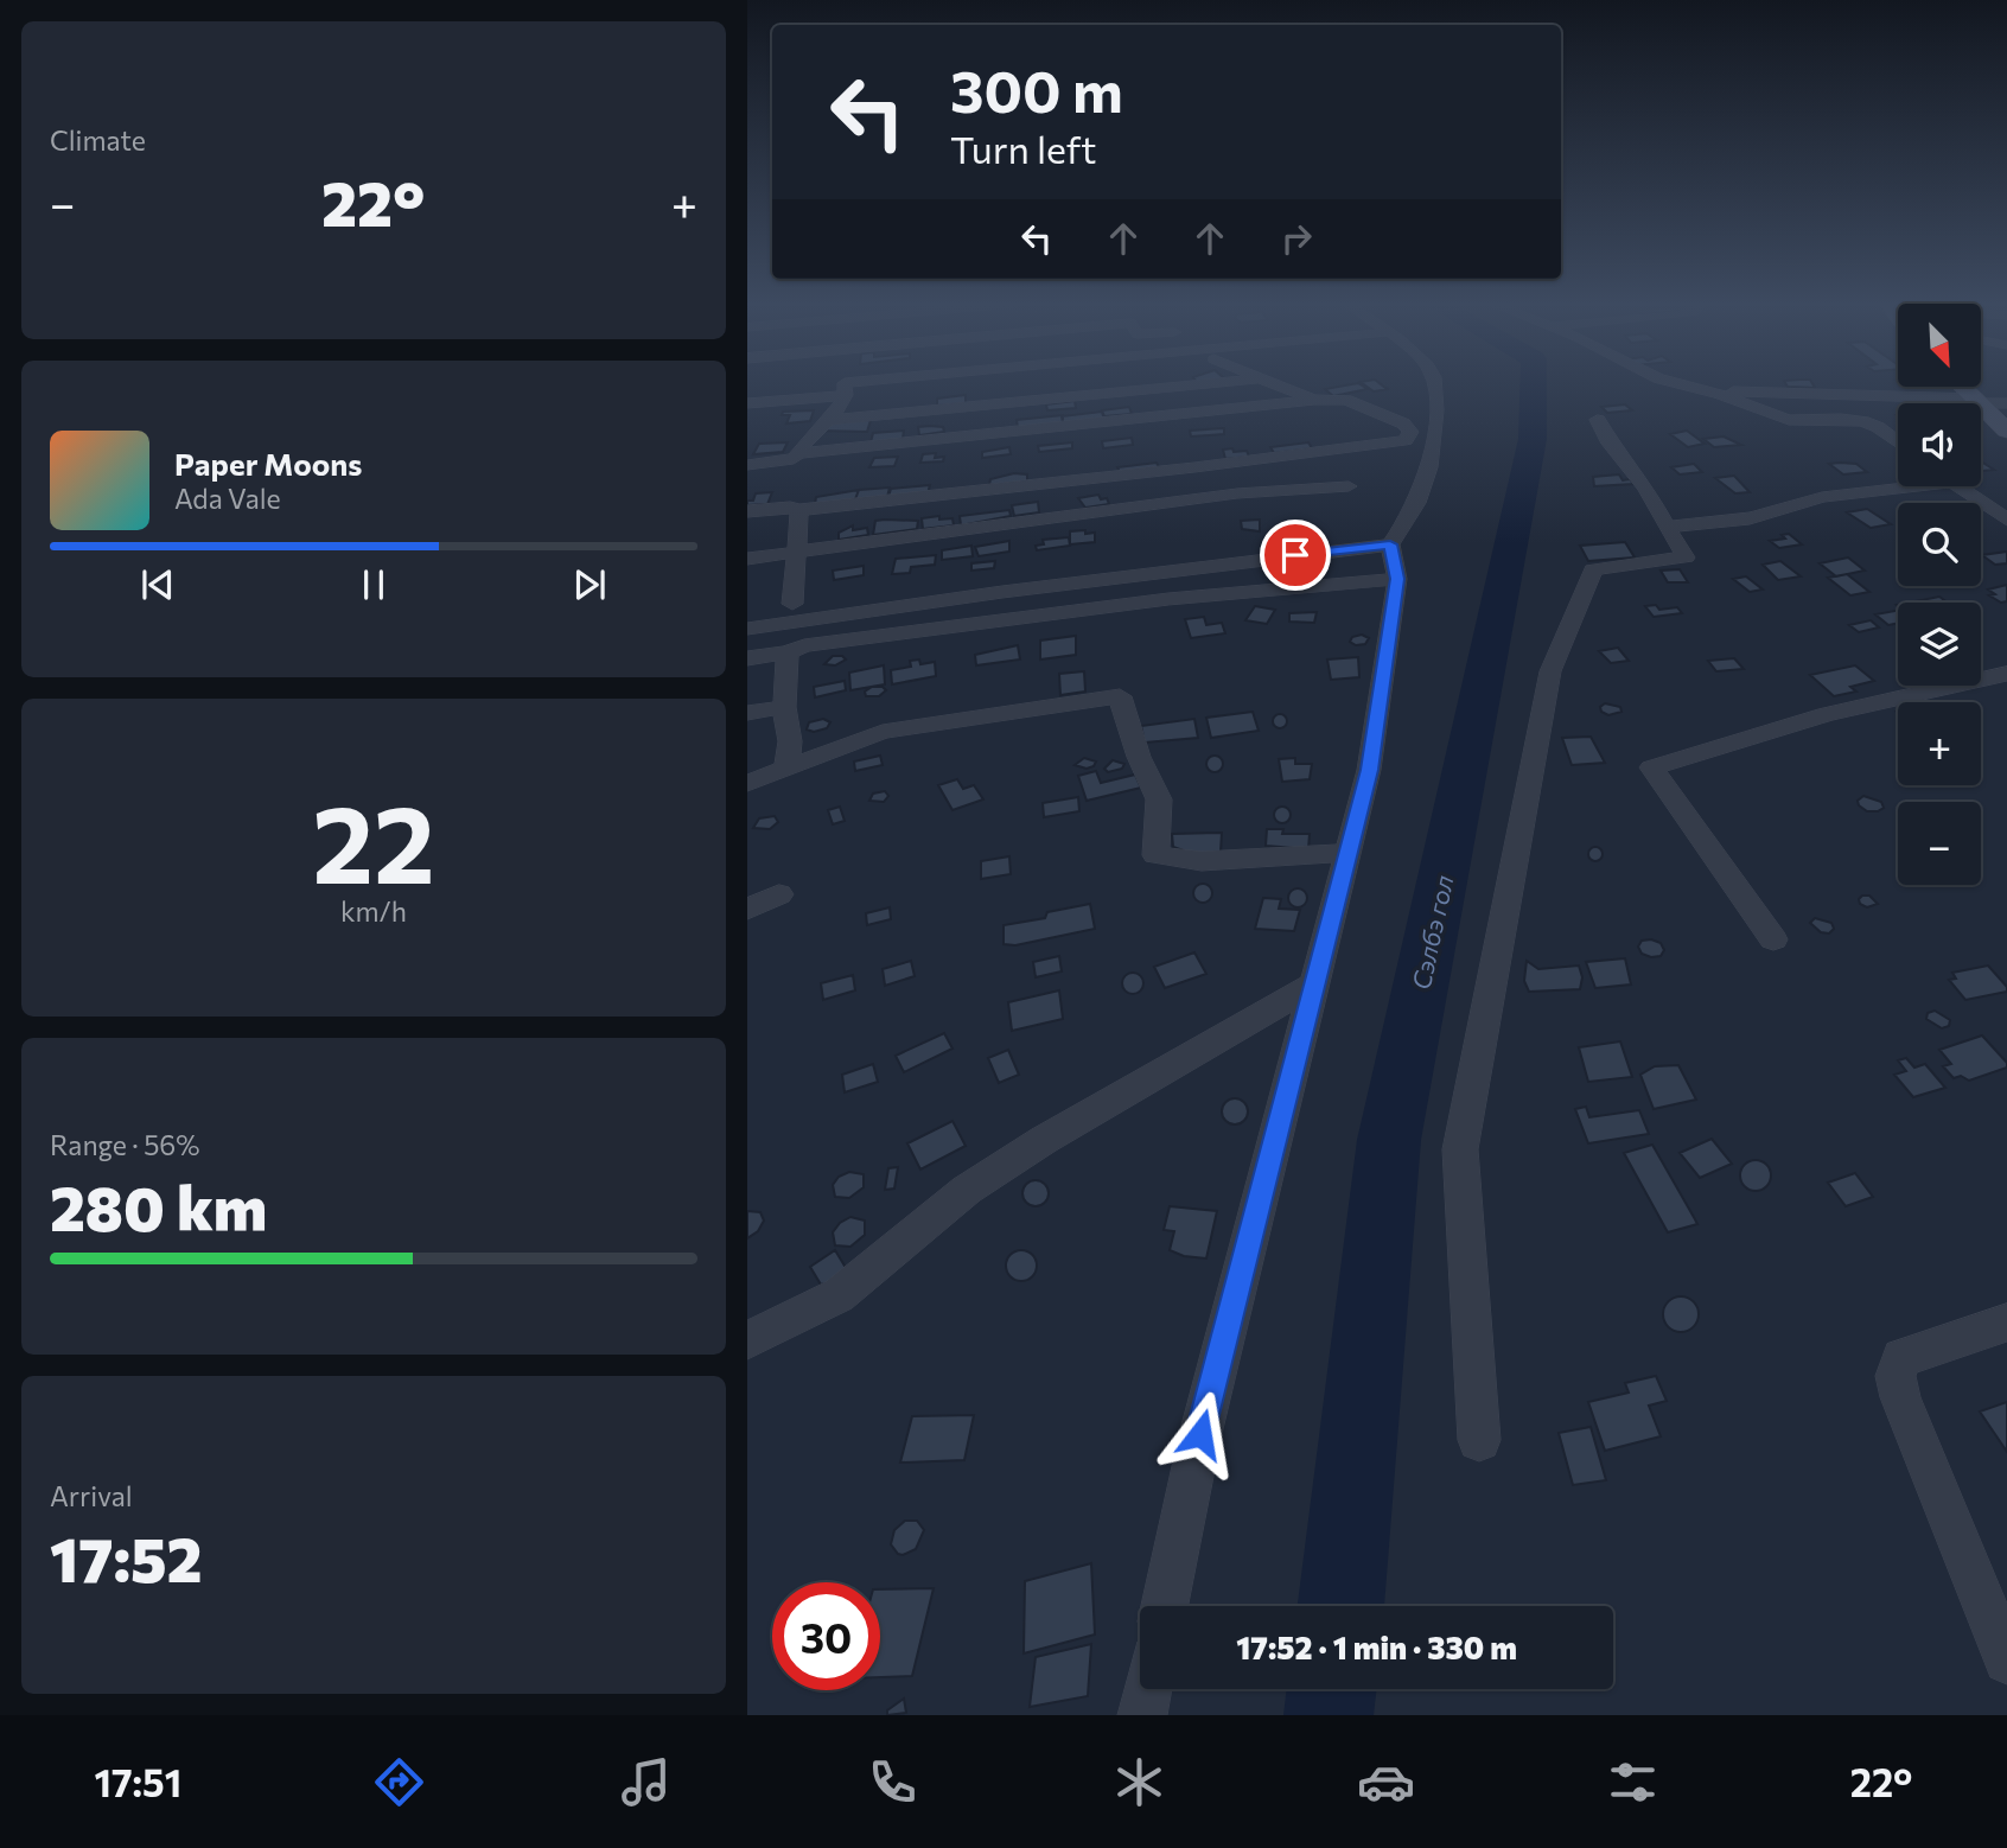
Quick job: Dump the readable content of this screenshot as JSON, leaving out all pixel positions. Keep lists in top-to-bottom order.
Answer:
{
  "water": ["Сэлбэ гол"],
  "north": "bottom right",
  "page": {
    "tile": [
      "Climate",
      ["22", "km/h"],
      ["Range · 56%", "280 km"],
      ["Arrival", "17:52"]
    ],
    "turn": ["300 m", "Turn left"],
    "heat": ["−", "22°", "+"],
    "map_buttons": ["+", "−"],
    "song": ["Paper Moons", "Ada Vale"],
    "limit": "30",
    "trip": "17:52 · 1 min · 330 m",
    "tabs": ["17:51", "22°"]
  }
}
